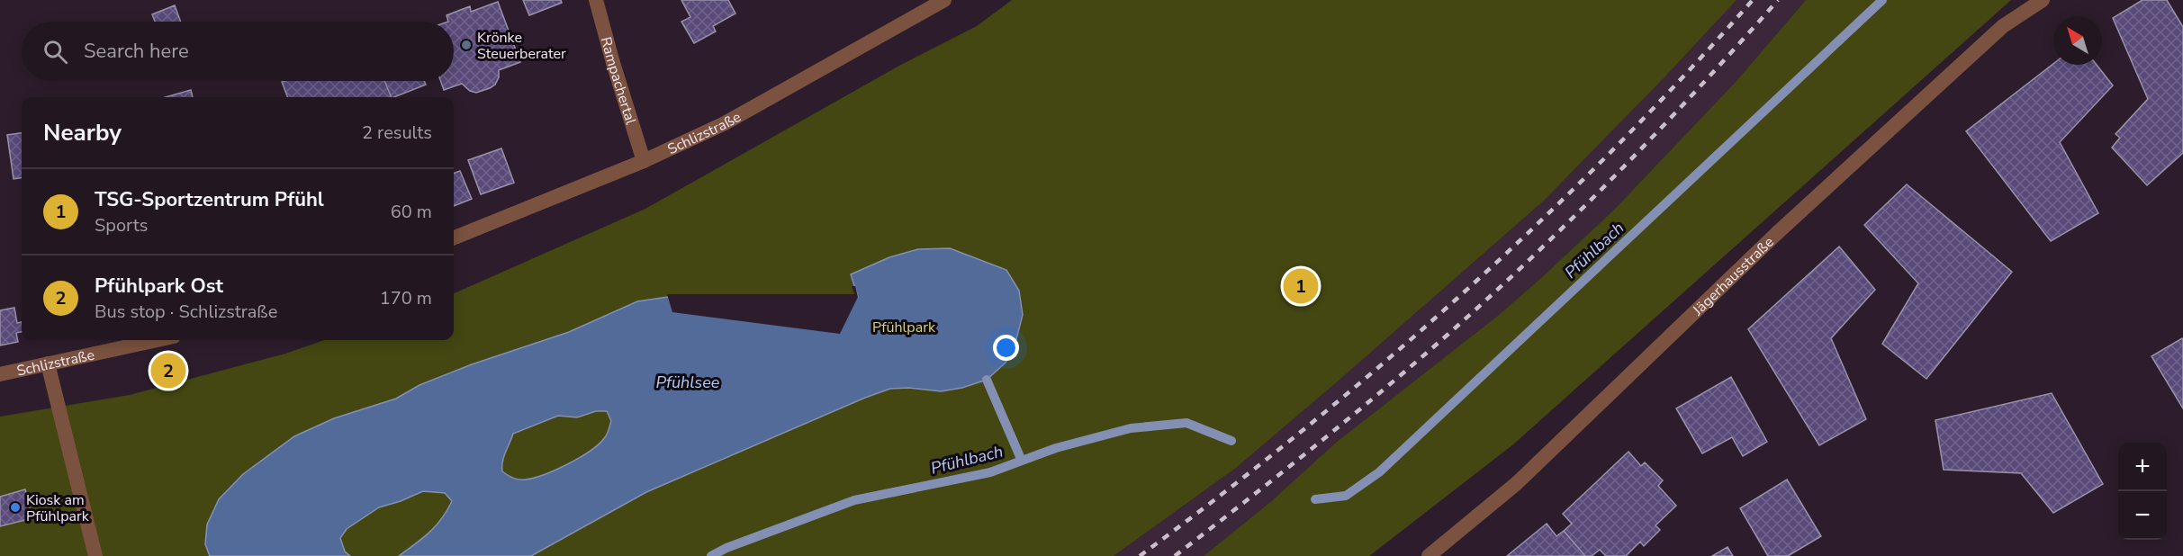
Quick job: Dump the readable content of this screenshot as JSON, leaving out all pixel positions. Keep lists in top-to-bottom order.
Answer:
{
  "streets": {
    "street": ["Rampachertal", "Schlizstraße", "Jägerhausstraße"]
  },
  "crossings": [
    ["Rampachertal", "Schlizstraße"]
  ],
  "water": ["Pfühlbach", "Pfühlsee"],
  "parks": ["Pfühlpark"],
  "places": ["Krönke Steuerberater", "Kiosk am Pfühlpark"],
  "north": "top left",
  "page": {
    "search": "Search here",
    "heading": ["Nearby", "2 results"],
    "list": [
      {
        "mark": "1",
        "name": "TSG-Sportzentrum Pfühl",
        "note": "Sports",
        "value": "60 m"
      },
      {
        "mark": "2",
        "name": "Pfühlpark Ost",
        "note": "Bus stop · Schlizstraße",
        "value": "170 m"
      }
    ],
    "pins": ["1", "2"],
    "map_buttons": ["+", "−"]
  }
}
